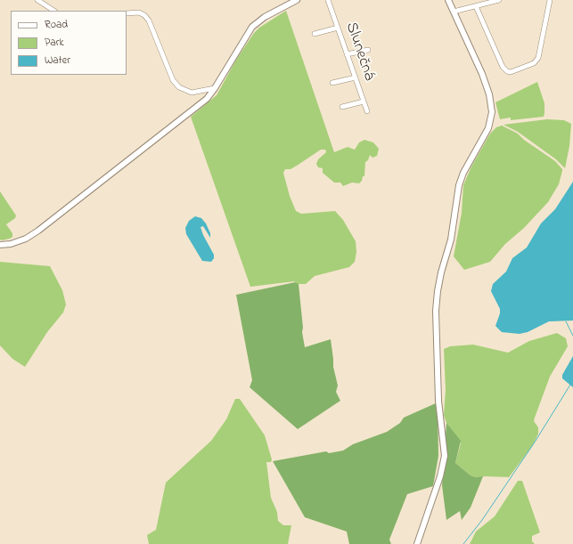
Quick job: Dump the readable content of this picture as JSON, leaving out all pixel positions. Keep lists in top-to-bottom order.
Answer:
{
  "streets": {
    "street": ["Slunečná"]
  },
  "legend": ["Road", "Park", "Water"]
}
